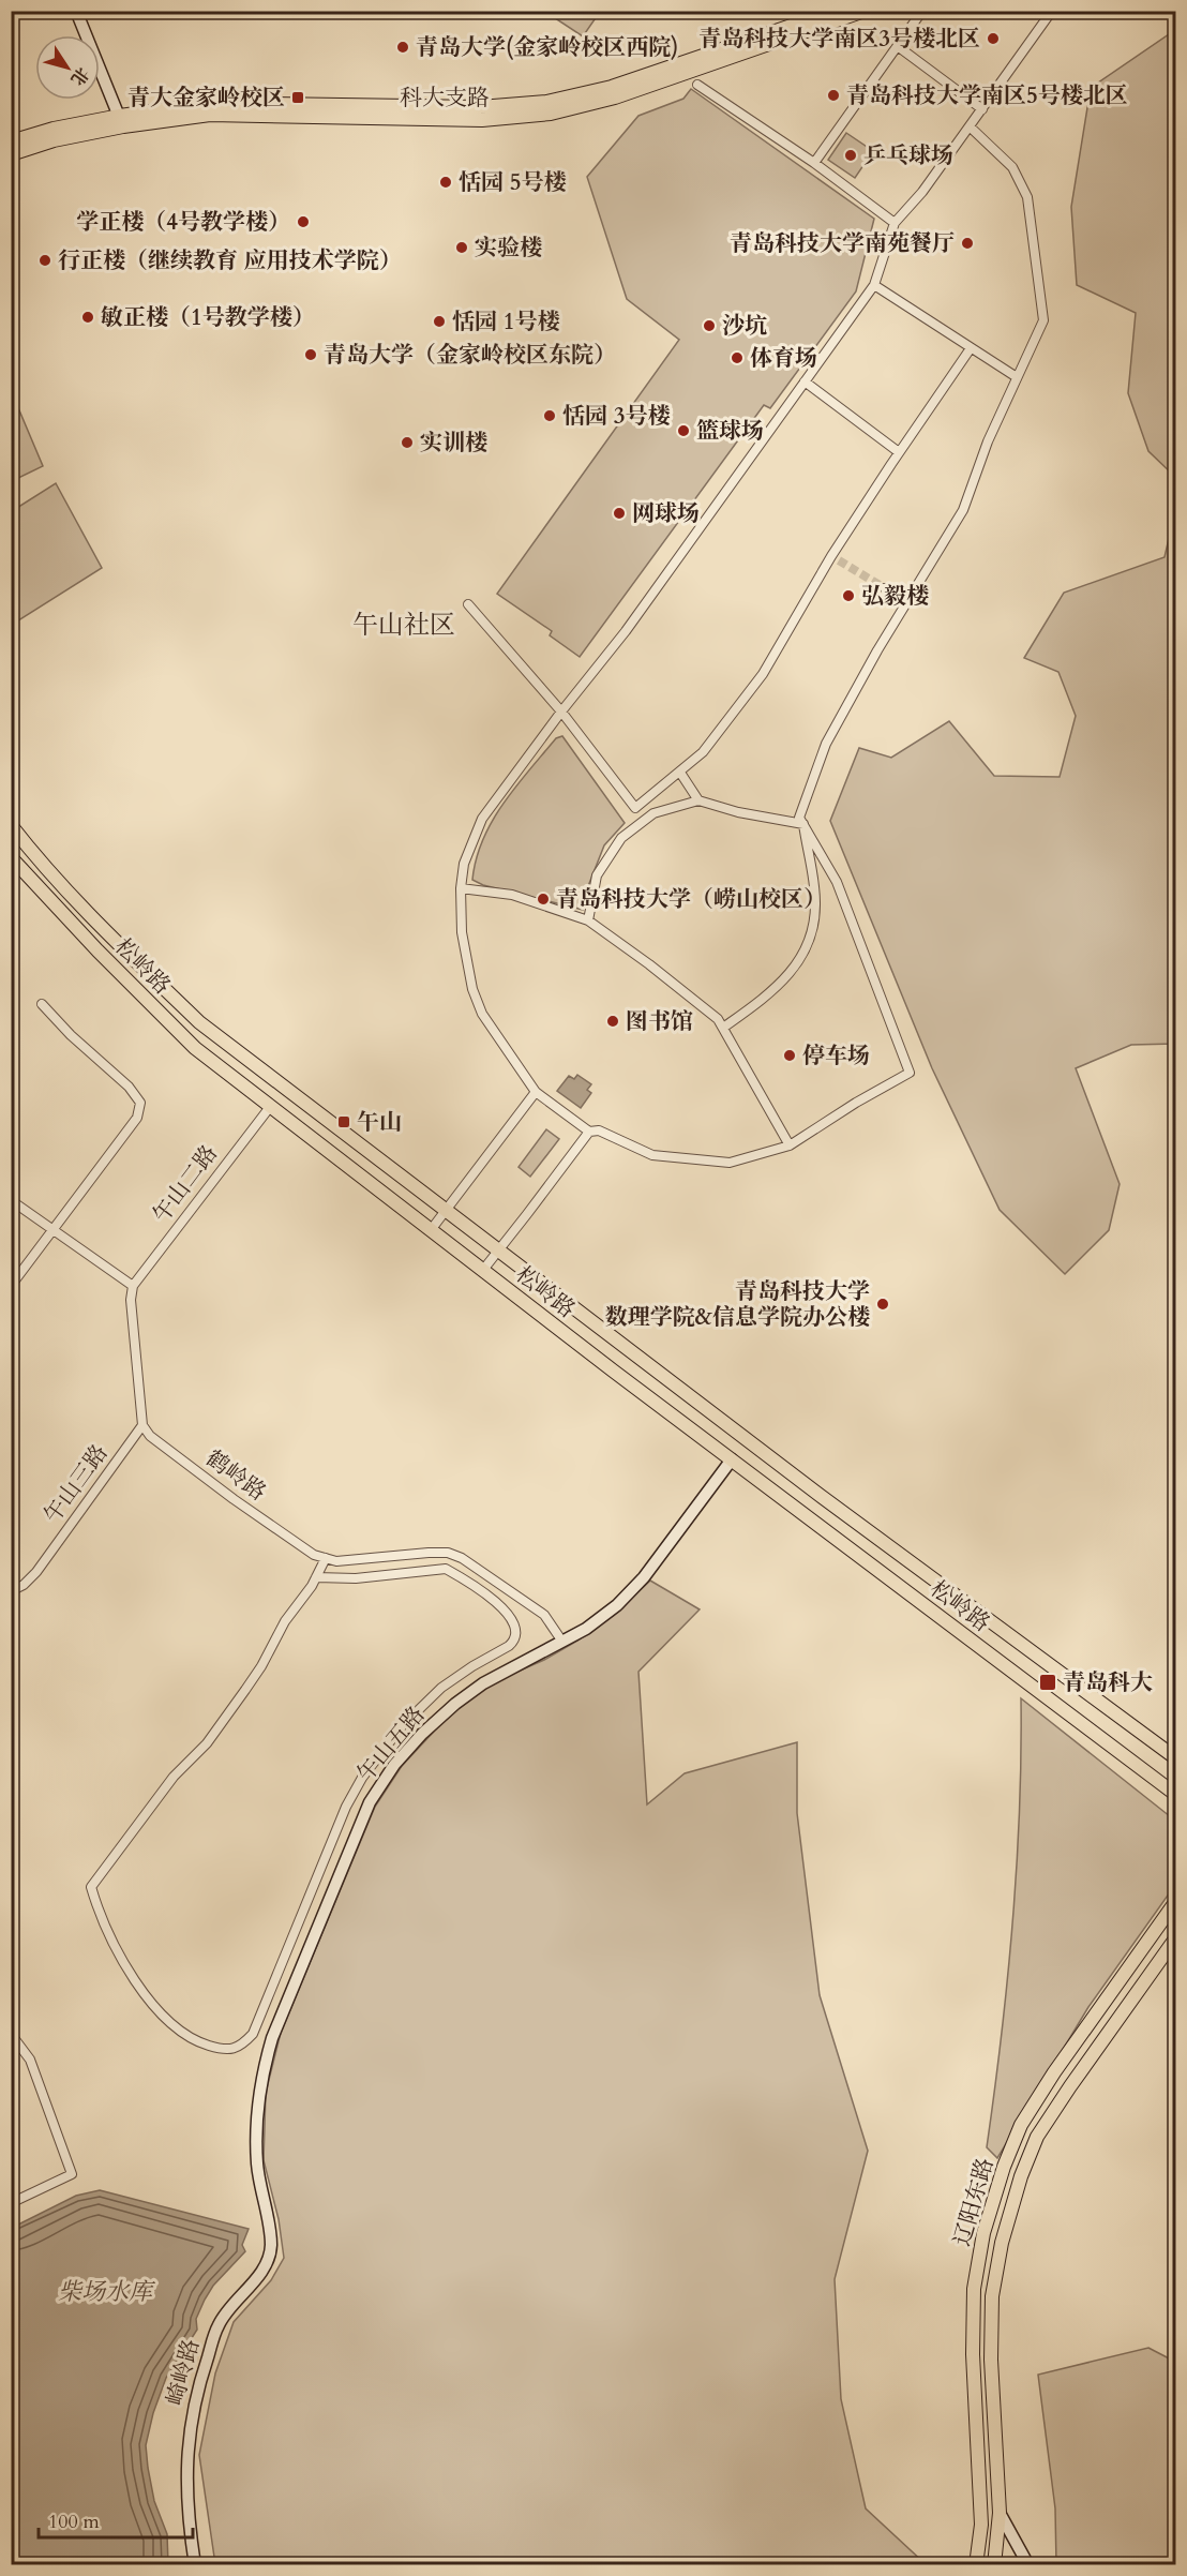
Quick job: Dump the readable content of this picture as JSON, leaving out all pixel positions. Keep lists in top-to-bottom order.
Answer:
{
  "streets": {
    "main road": ["科大支路", "松岭路", "辽阳东路"],
    "street": [
      "午山二路",
      "鹤岭路",
      "午山三路",
      "午山五路",
      "崎岭路"
    ]
  },
  "crossings": [
    ["松岭路", "午山二路"],
    ["松岭路", "午山五路"],
    ["鹤岭路", "午山三路"],
    ["鹤岭路", "午山五路"],
    ["午山五路", "崎岭路"]
  ],
  "districts": ["午山社区"],
  "water": ["柴场水库"],
  "places": {
    "other": [
      "青岛科技大学南区3号楼北区",
      "青岛大学(金家岭校区西院)",
      "青岛科技大学南区5号楼北区",
      "乒乓球场",
      "恬园 5号楼",
      "学正楼（4号教学楼）",
      "青岛科技大学南苑餐厅",
      "实验楼",
      "行正楼（继续教育 应用技术学院）",
      "敏正楼（1号教学楼）",
      "恬园 1号楼",
      "沙坑",
      "青岛大学（金家岭校区东院）",
      "体育场",
      "恬园 3号楼",
      "篮球场",
      "实训楼",
      "网球场",
      "弘毅楼",
      "青岛科技大学（崂山校区）",
      "图书馆",
      "停车场",
      "青岛科技大学 数理学院&信息学院办公楼"
    ],
    "transit": ["青大金家岭校区", "午山", "青岛科大"]
  },
  "scale_bar": "100 m",
  "north": "bottom right"
}
